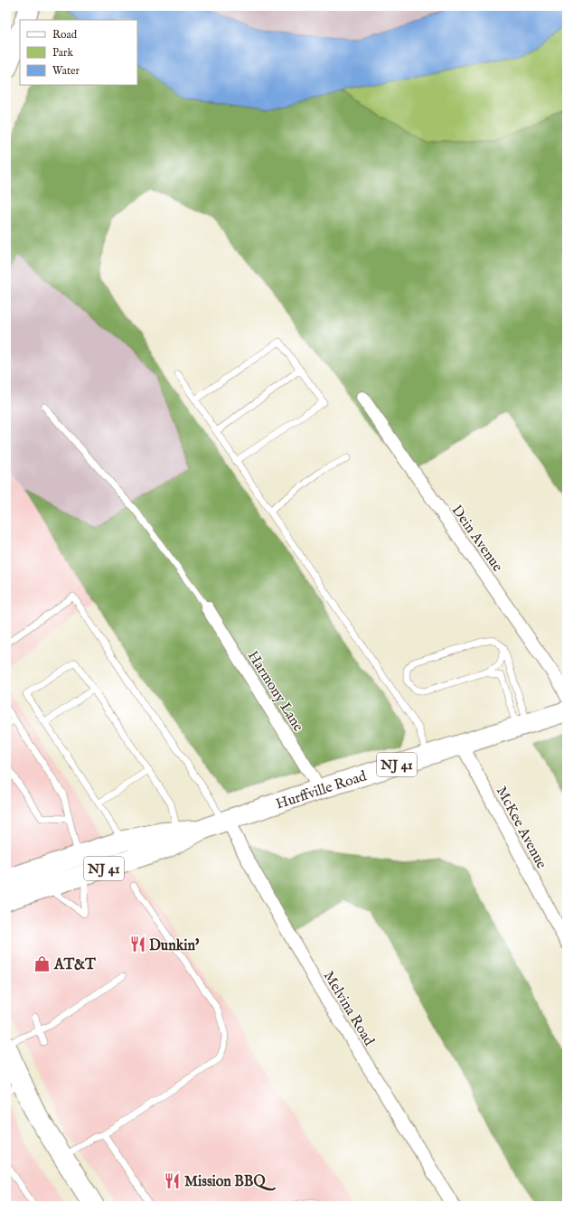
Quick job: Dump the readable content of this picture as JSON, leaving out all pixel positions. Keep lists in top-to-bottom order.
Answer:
{
  "streets": {
    "main road": ["NJ 41", "Hurffville Road"],
    "street": [
      "Dein Avenue",
      "Harmony Lane",
      "McKee Avenue",
      "Melvina Road"
    ]
  },
  "crossings": [
    ["Harmony Lane", "Hurffville Road"],
    ["Hurffville Road", "McKee Avenue"],
    ["Hurffville Road", "Melvina Road"]
  ],
  "places": {
    "restaurant": ["Dunkin'", "Mission BBQ"],
    "shop": ["AT&T"]
  },
  "legend": ["Road", "Park", "Water"]
}
